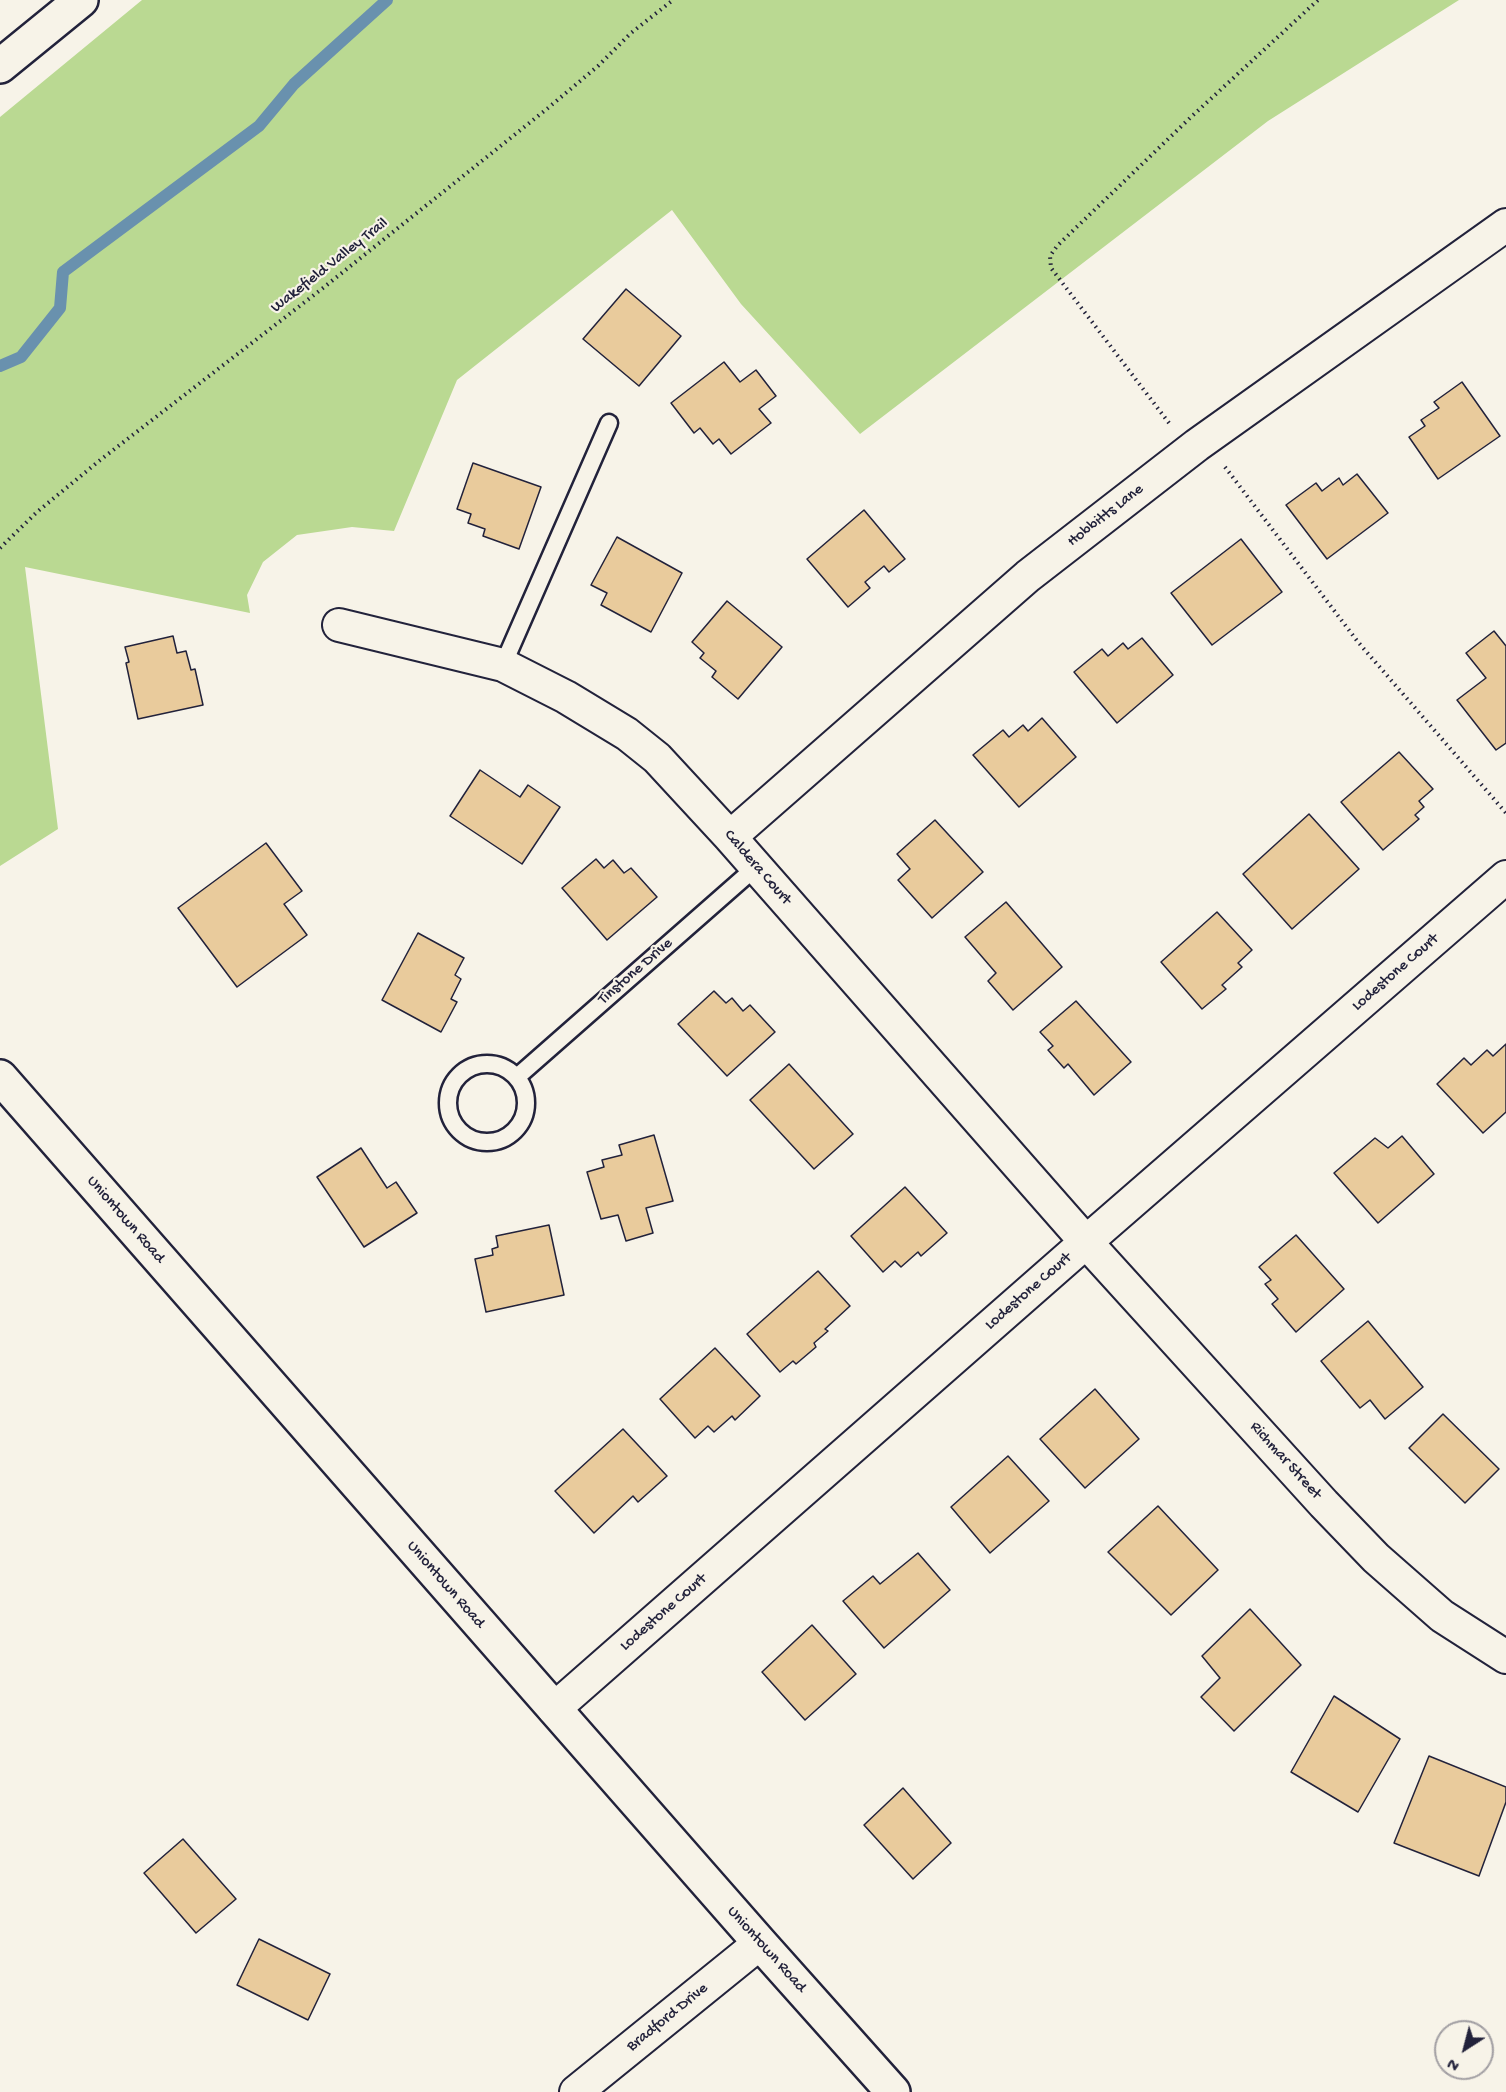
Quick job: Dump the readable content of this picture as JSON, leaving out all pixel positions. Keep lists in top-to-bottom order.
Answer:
{
  "streets": {
    "main road": ["Uniontown Road"],
    "street": [
      "Hobbitts Lane",
      "Caldera Court",
      "Lodestone Court",
      "Richmar Street",
      "Bradford Drive"
    ],
    "lane": ["Tinstone Drive"],
    "path": ["Wakefield Valley Trail"]
  },
  "crossings": [
    ["Hobbitts Lane", "Caldera Court"],
    ["Caldera Court", "Tinstone Drive"],
    ["Caldera Court", "Lodestone Court"],
    ["Caldera Court", "Richmar Street"],
    ["Lodestone Court", "Uniontown Road"],
    ["Lodestone Court", "Richmar Street"],
    ["Uniontown Road", "Bradford Drive"]
  ],
  "north": "bottom left"
}
